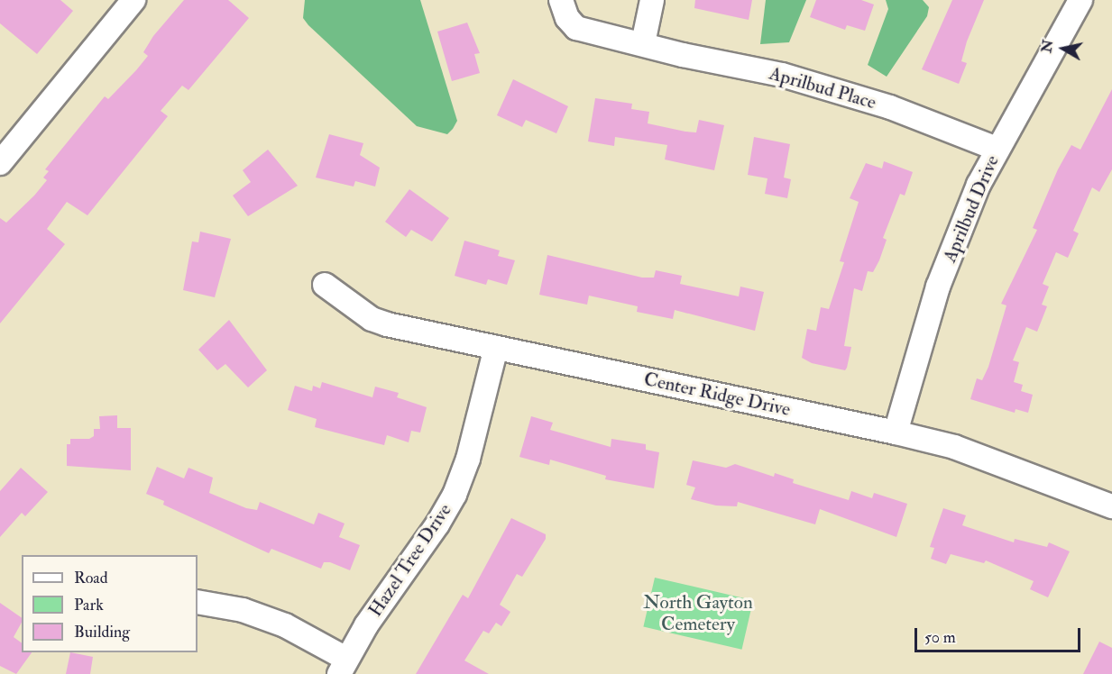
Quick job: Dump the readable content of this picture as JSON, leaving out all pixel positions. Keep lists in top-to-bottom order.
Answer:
{
  "streets": {
    "street": [
      "Aprilbud Place",
      "Aprilbud Drive",
      "Center Ridge Drive",
      "Hazel Tree Drive"
    ]
  },
  "crossings": [
    ["Aprilbud Place", "Aprilbud Drive"],
    ["Aprilbud Drive", "Center Ridge Drive"],
    ["Center Ridge Drive", "Hazel Tree Drive"]
  ],
  "parks": ["North Gayton Cemetery"],
  "legend": ["Road", "Park", "Building"],
  "scale_bar": "50 m",
  "north": "left"
}
